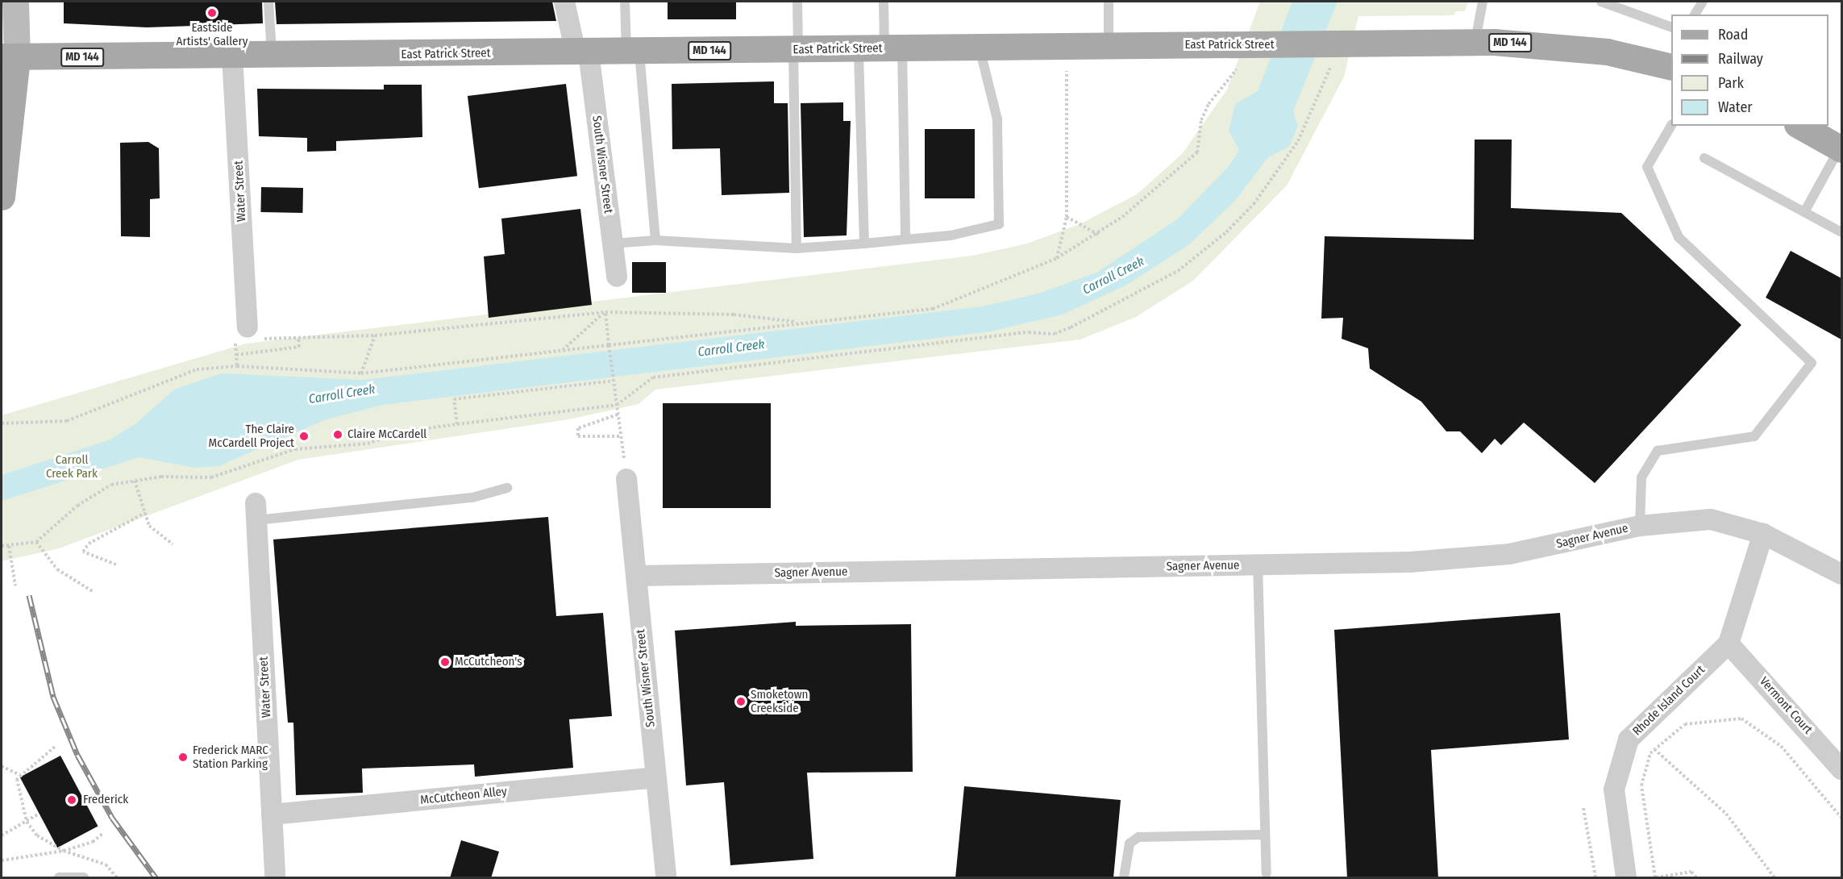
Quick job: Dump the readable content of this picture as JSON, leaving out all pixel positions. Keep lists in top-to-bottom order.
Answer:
{
  "streets": {
    "main road": ["MD 144", "East Patrick Street"],
    "street": [
      "South Wisner Street",
      "Water Street",
      "Sagner Avenue",
      "Rhode Island Court",
      "Vermont Court",
      "McCutcheon Alley"
    ]
  },
  "crossings": [
    ["East Patrick Street", "South Wisner Street"],
    ["East Patrick Street", "Water Street"],
    ["South Wisner Street", "Sagner Avenue"],
    ["South Wisner Street", "McCutcheon Alley"],
    ["Water Street", "McCutcheon Alley"],
    ["Sagner Avenue", "Rhode Island Court"],
    ["Rhode Island Court", "Vermont Court"]
  ],
  "water": ["Carroll Creek"],
  "parks": ["Carroll Creek Park"],
  "places": [
    "Eastside Artists' Gallery",
    "Claire McCardell",
    "The Claire McCardell Project",
    "McCutcheon's",
    "Smoketown Creekside",
    "Frederick MARC Station Parking",
    "Frederick"
  ],
  "legend": [
    "Road",
    "Railway",
    "Park",
    "Water"
  ]
}
